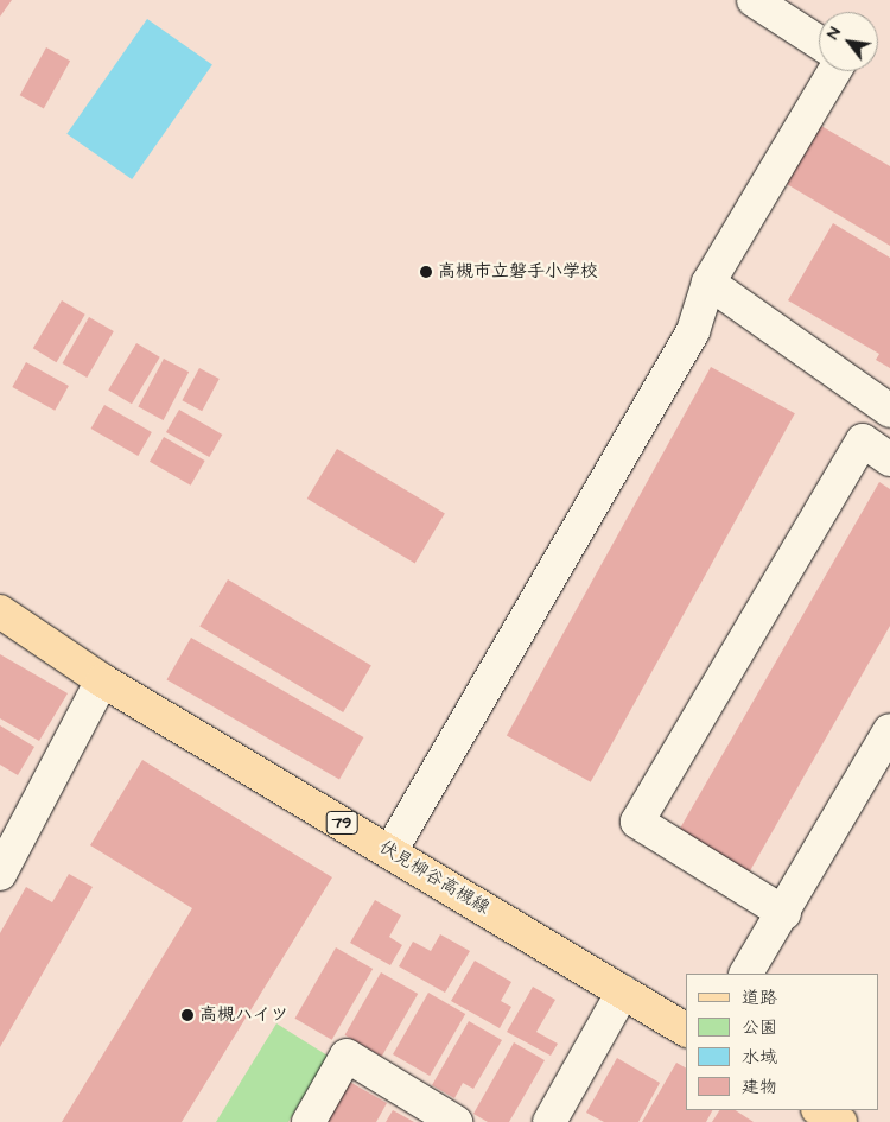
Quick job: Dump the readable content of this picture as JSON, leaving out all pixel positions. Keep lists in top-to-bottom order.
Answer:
{
  "streets": {
    "main road": ["79", "伏見柳谷高槻線"]
  },
  "places": ["高槻市立磐手小学校", "高槻ハイツ"],
  "legend": [
    "道路",
    "公園",
    "水域",
    "建物"
  ],
  "north": "top left"
}
